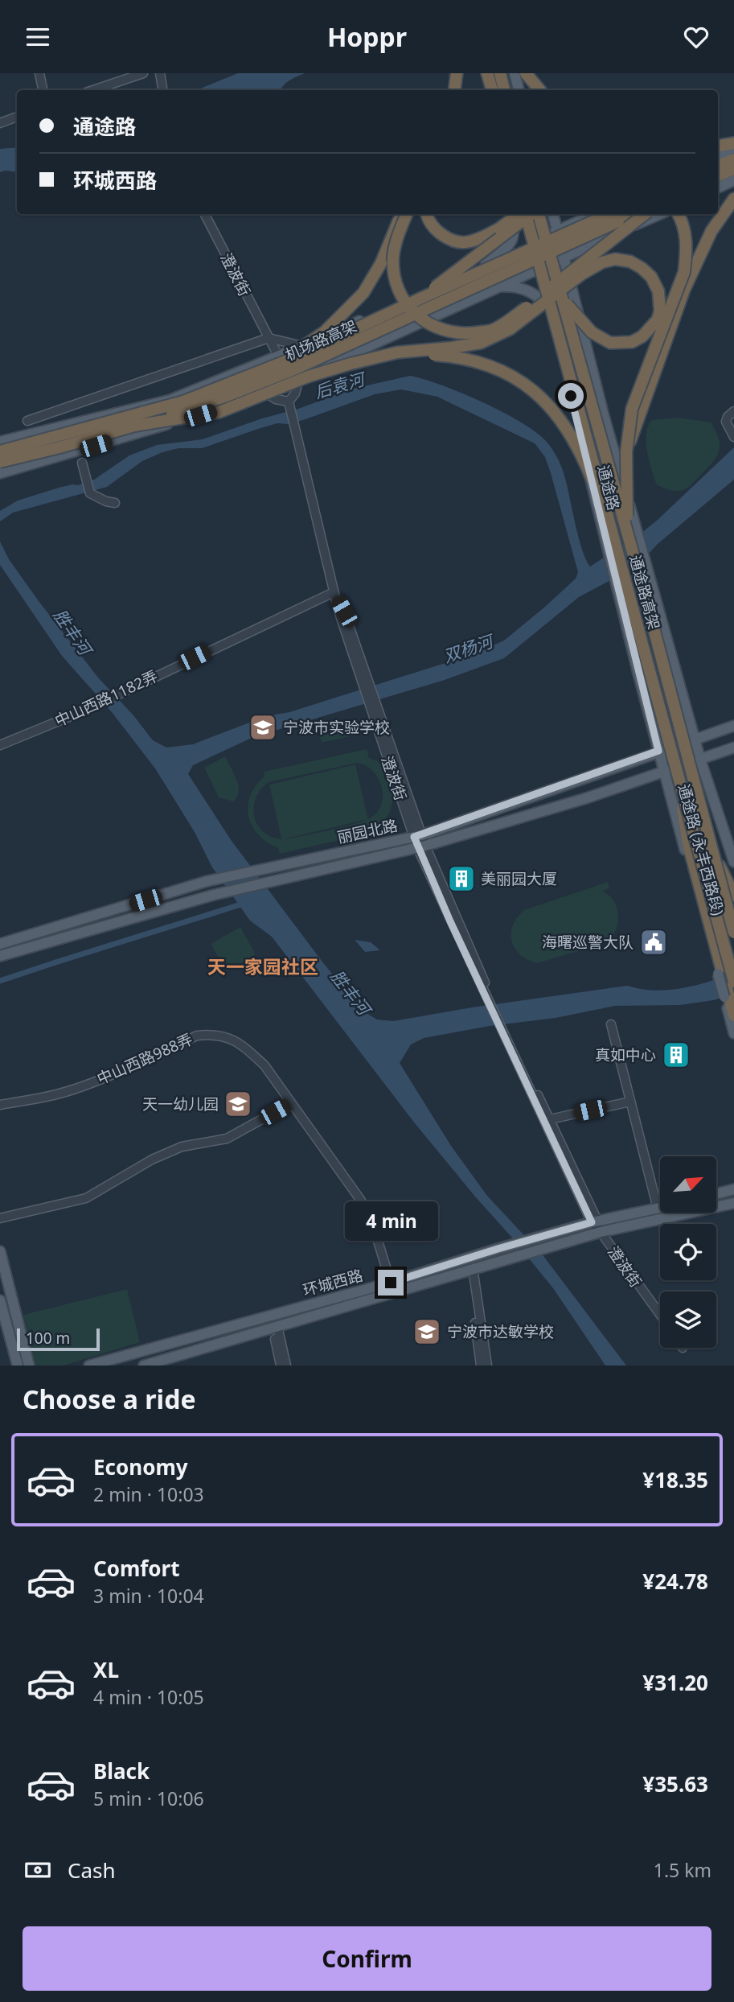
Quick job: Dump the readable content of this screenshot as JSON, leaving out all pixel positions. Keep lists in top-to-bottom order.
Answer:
{
  "streets": {
    "highway": ["机场路高架", "通途路高架"],
    "main road": [
      "通途路",
      "丽园北路",
      "通途路 (永丰西路段)",
      "环城西路"
    ],
    "street": ["澄波街", "中山西路1182弄", "中山西路988弄"]
  },
  "crossings": [
    ["澄波街", "中山西路1182弄"],
    ["澄波街", "丽园北路"],
    ["澄波街", "环城西路"],
    ["通途路", "通途路高架"],
    ["通途路", "丽园北路"],
    ["通途路", "通途路 (永丰西路段)"],
    ["丽园北路", "通途路 (永丰西路段)"],
    ["中山西路988弄", "环城西路"]
  ],
  "districts": ["天一家园社区"],
  "water": ["后袁河", "胜丰河", "双杨河"],
  "places": {
    "school or university": ["宁波市实验学校", "天一幼儿园", "宁波市达敏学校"],
    "building": ["美丽园大厦", "真如中心"],
    "public building": ["海曙巡警大队"]
  },
  "scale_bar": "100 m",
  "north": "top right",
  "page": {
    "header": "Hoppr",
    "banner": ["通途路", "环城西路"],
    "bubble": "4 min",
    "scale": "100 m",
    "heading": "Choose a ride",
    "list": [
      {
        "name": "Economy",
        "note": "2 min · 10:03",
        "value": "¥18.35"
      },
      {
        "name": "Comfort",
        "note": "3 min · 10:04",
        "value": "¥24.78"
      },
      {
        "name": "XL",
        "note": "4 min · 10:05",
        "value": "¥31.20"
      },
      {
        "name": "Black",
        "note": "5 min · 10:06",
        "value": "¥35.63"
      }
    ],
    "pay": ["Cash", "1.5 km"],
    "buttons": "Confirm"
  }
}
